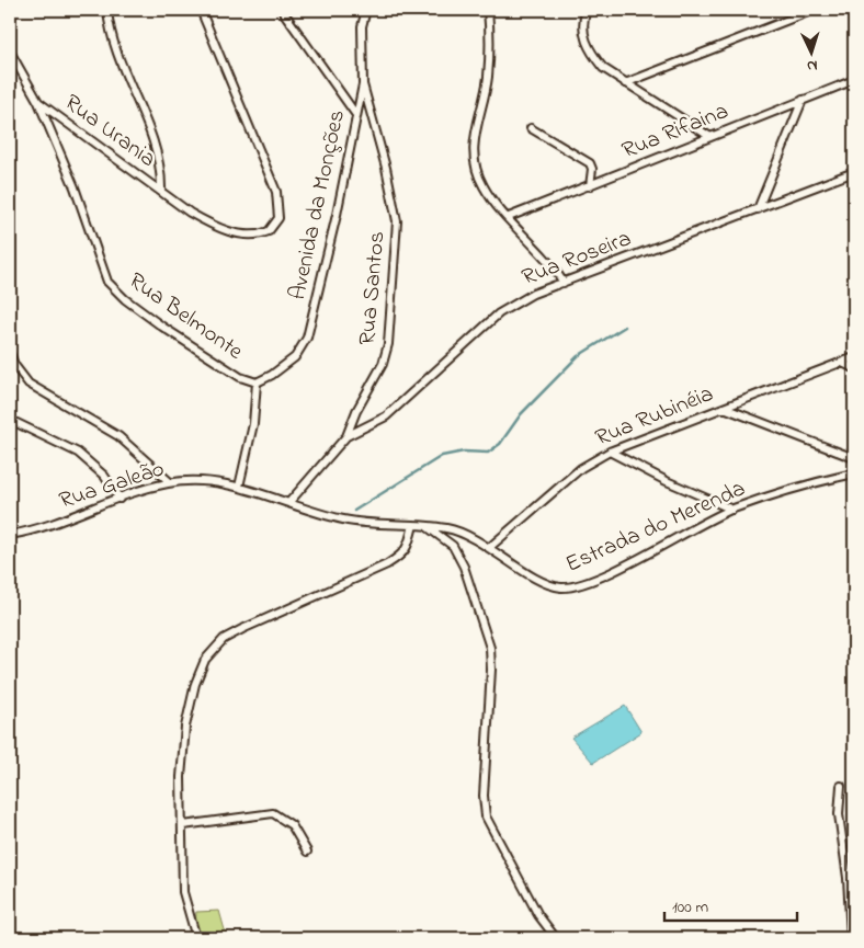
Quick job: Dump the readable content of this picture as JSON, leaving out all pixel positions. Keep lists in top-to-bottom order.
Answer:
{
  "streets": {
    "street": [
      "Rua Urania",
      "Rua Rifaina",
      "Avenida da Monções",
      "Rua Roseira",
      "Rua Santos",
      "Rua Belmonte",
      "Rua Rubinéia",
      "Rua Galeão",
      "Estrada do Merenda"
    ]
  },
  "crossings": [
    ["Rua Urania", "Rua Belmonte"],
    ["Avenida da Monções", "Rua Santos"],
    ["Avenida da Monções", "Rua Belmonte"],
    ["Rua Roseira", "Rua Santos"],
    ["Rua Santos", "Rua Galeão"],
    ["Rua Santos", "Estrada do Merenda"],
    ["Rua Belmonte", "Rua Galeão"],
    ["Rua Rubinéia", "Estrada do Merenda"],
    ["Rua Galeão", "Estrada do Merenda"]
  ],
  "scale_bar": "100 m",
  "north": "bottom"
}
